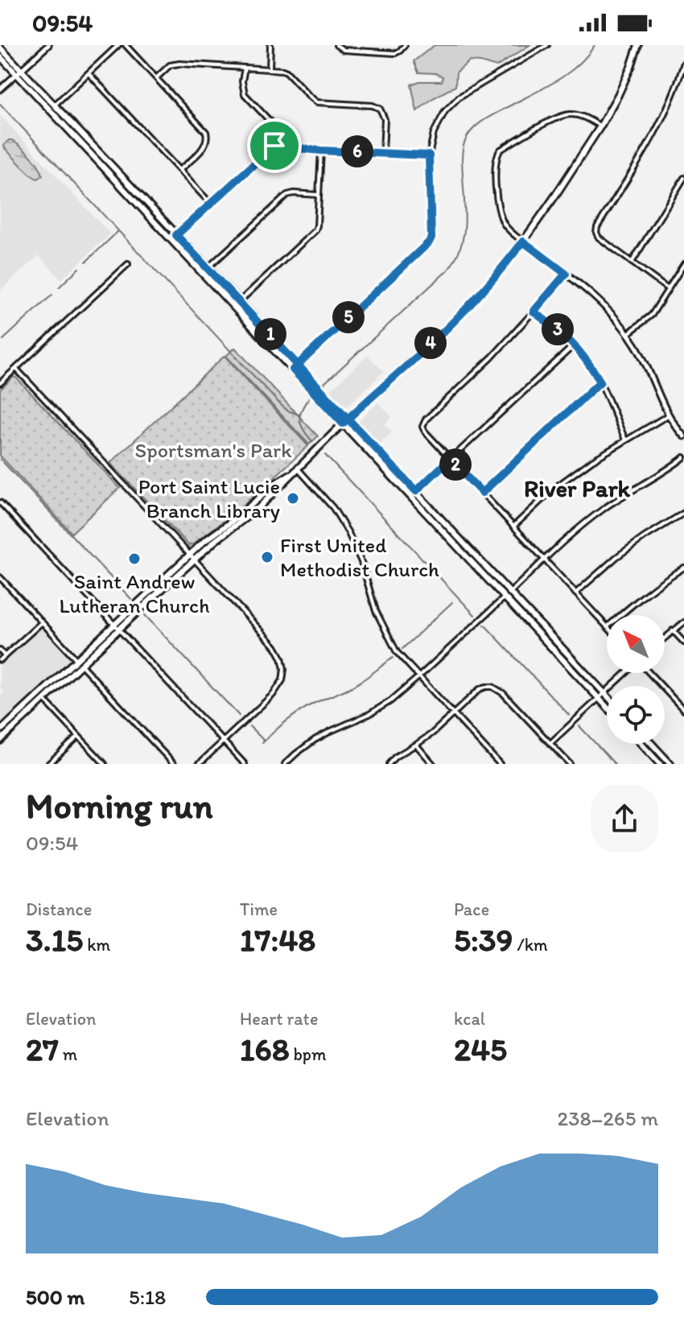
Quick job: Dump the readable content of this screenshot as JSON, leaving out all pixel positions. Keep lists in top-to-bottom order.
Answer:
{
  "districts": ["River Park"],
  "parks": ["Sportsman's Park"],
  "places": ["Port Saint Lucie Branch Library", "First United Methodist Church", "Saint Andrew Lutheran Church"],
  "north": "top left",
  "page": {
    "status": "09:54",
    "pins": [
      "6",
      "5",
      "3",
      "1",
      "4",
      "2"
    ],
    "heading": ["Morning run", "09:54"],
    "stats": [
      ["Distance", "3.15 km"],
      ["Time", "17:48"],
      ["Pace", "5:39 /km"],
      ["Elevation", "27 m"],
      ["Heart rate", "168 bpm"],
      ["kcal", "245"]
    ],
    "chart": ["Elevation", "238–265 m"],
    "list": [
      {
        "name": "500 m",
        "note": "5:18"
      }
    ]
  }
}
